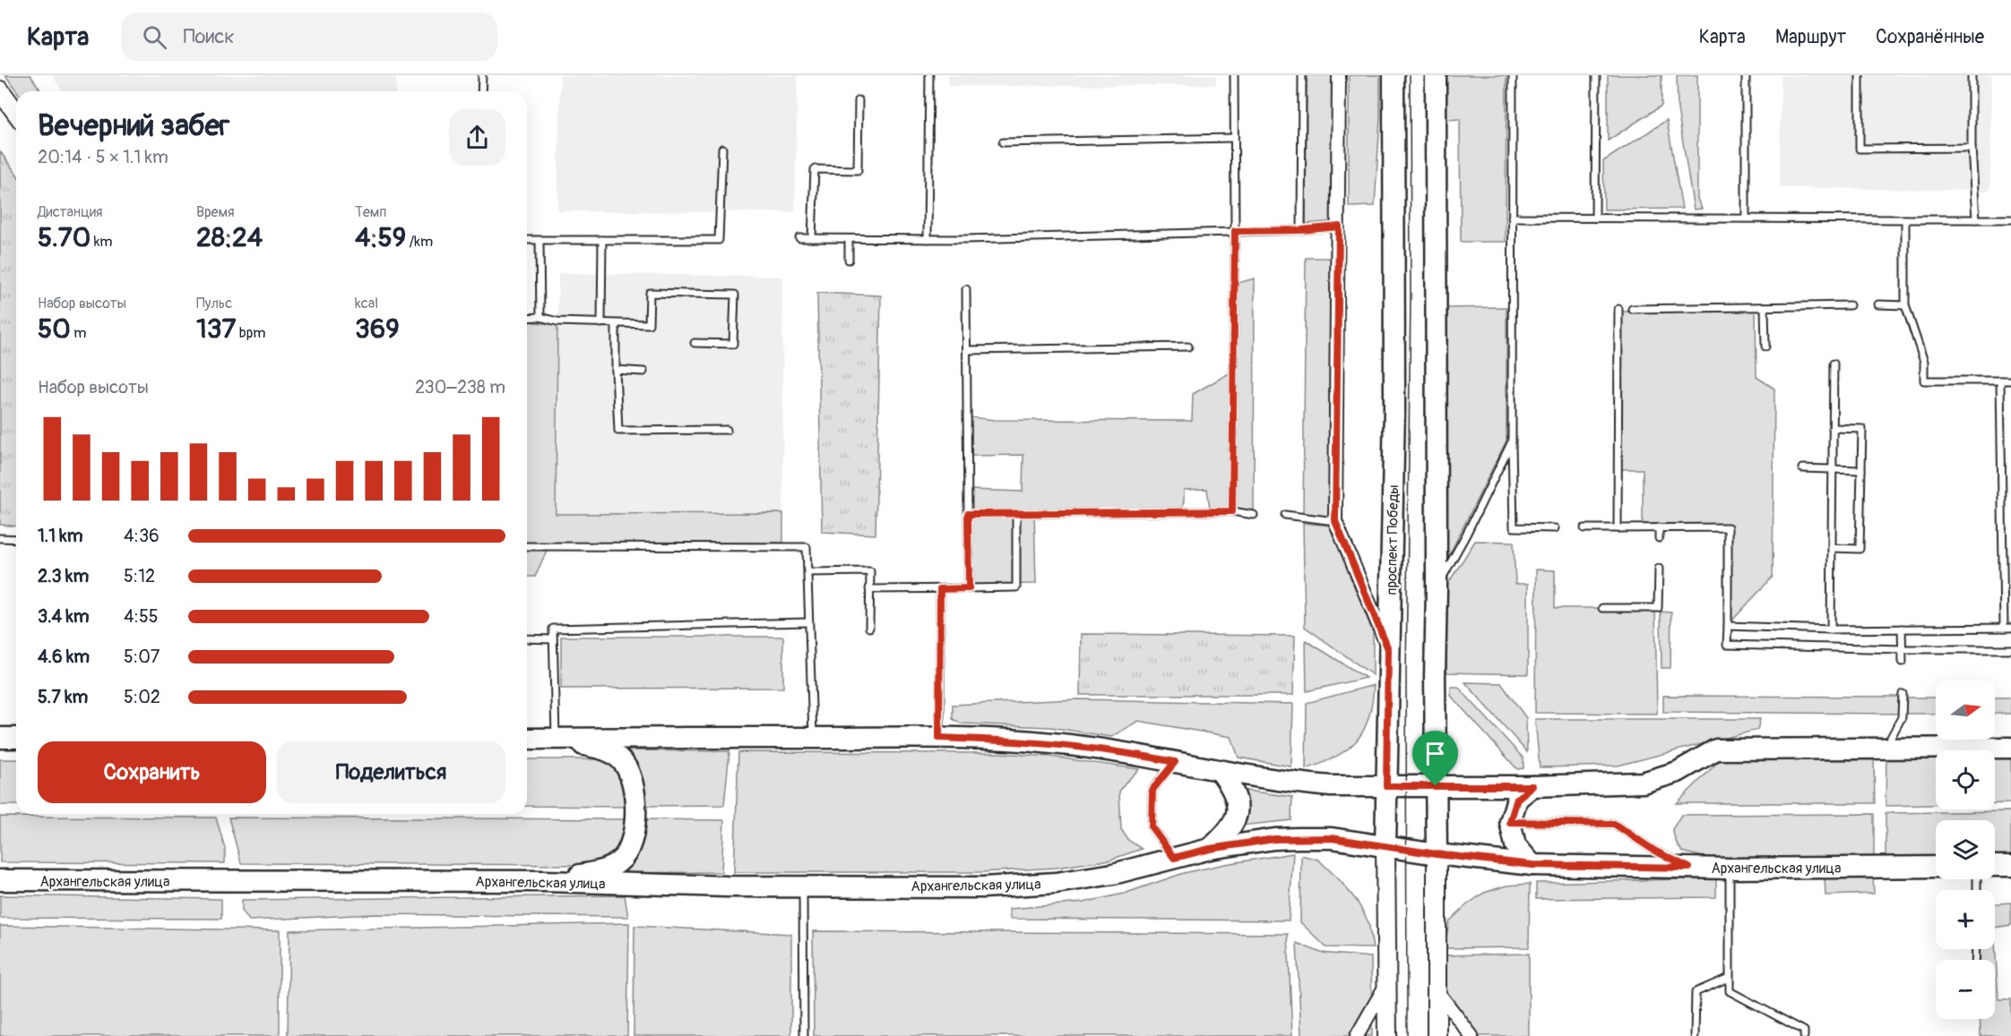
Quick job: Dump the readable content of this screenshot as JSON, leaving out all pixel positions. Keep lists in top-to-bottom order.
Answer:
{
  "streets": {
    "main road": ["проспект Победы", "Архангельская улица"]
  },
  "crossings": [
    ["проспект Победы", "Архангельская улица"]
  ],
  "north": "right",
  "page": {
    "header": "Карта",
    "search": "Поиск",
    "nav": ["Карта", "Маршрут", "Сохранённые"],
    "heading": ["Вечерний забег", "20:14 · 5 × 1.1 km"],
    "stats": [
      ["Дистанция", "5.70 km"],
      ["Время", "28:24"],
      ["Темп", "4:59 /km"],
      ["Набор высоты", "50 m"],
      ["Пульс", "137 bpm"],
      ["kcal", "369"]
    ],
    "chart": ["Набор высоты", "230–238 m"],
    "list": [
      {
        "name": "1.1 km",
        "note": "4:36"
      },
      {
        "name": "2.3 km",
        "note": "5:12"
      },
      {
        "name": "3.4 km",
        "note": "4:55"
      },
      {
        "name": "4.6 km",
        "note": "5:07"
      },
      {
        "name": "5.7 km",
        "note": "5:02"
      }
    ],
    "map_buttons": ["+", "−"],
    "buttons": ["Сохранить", "Поделиться"]
  }
}
